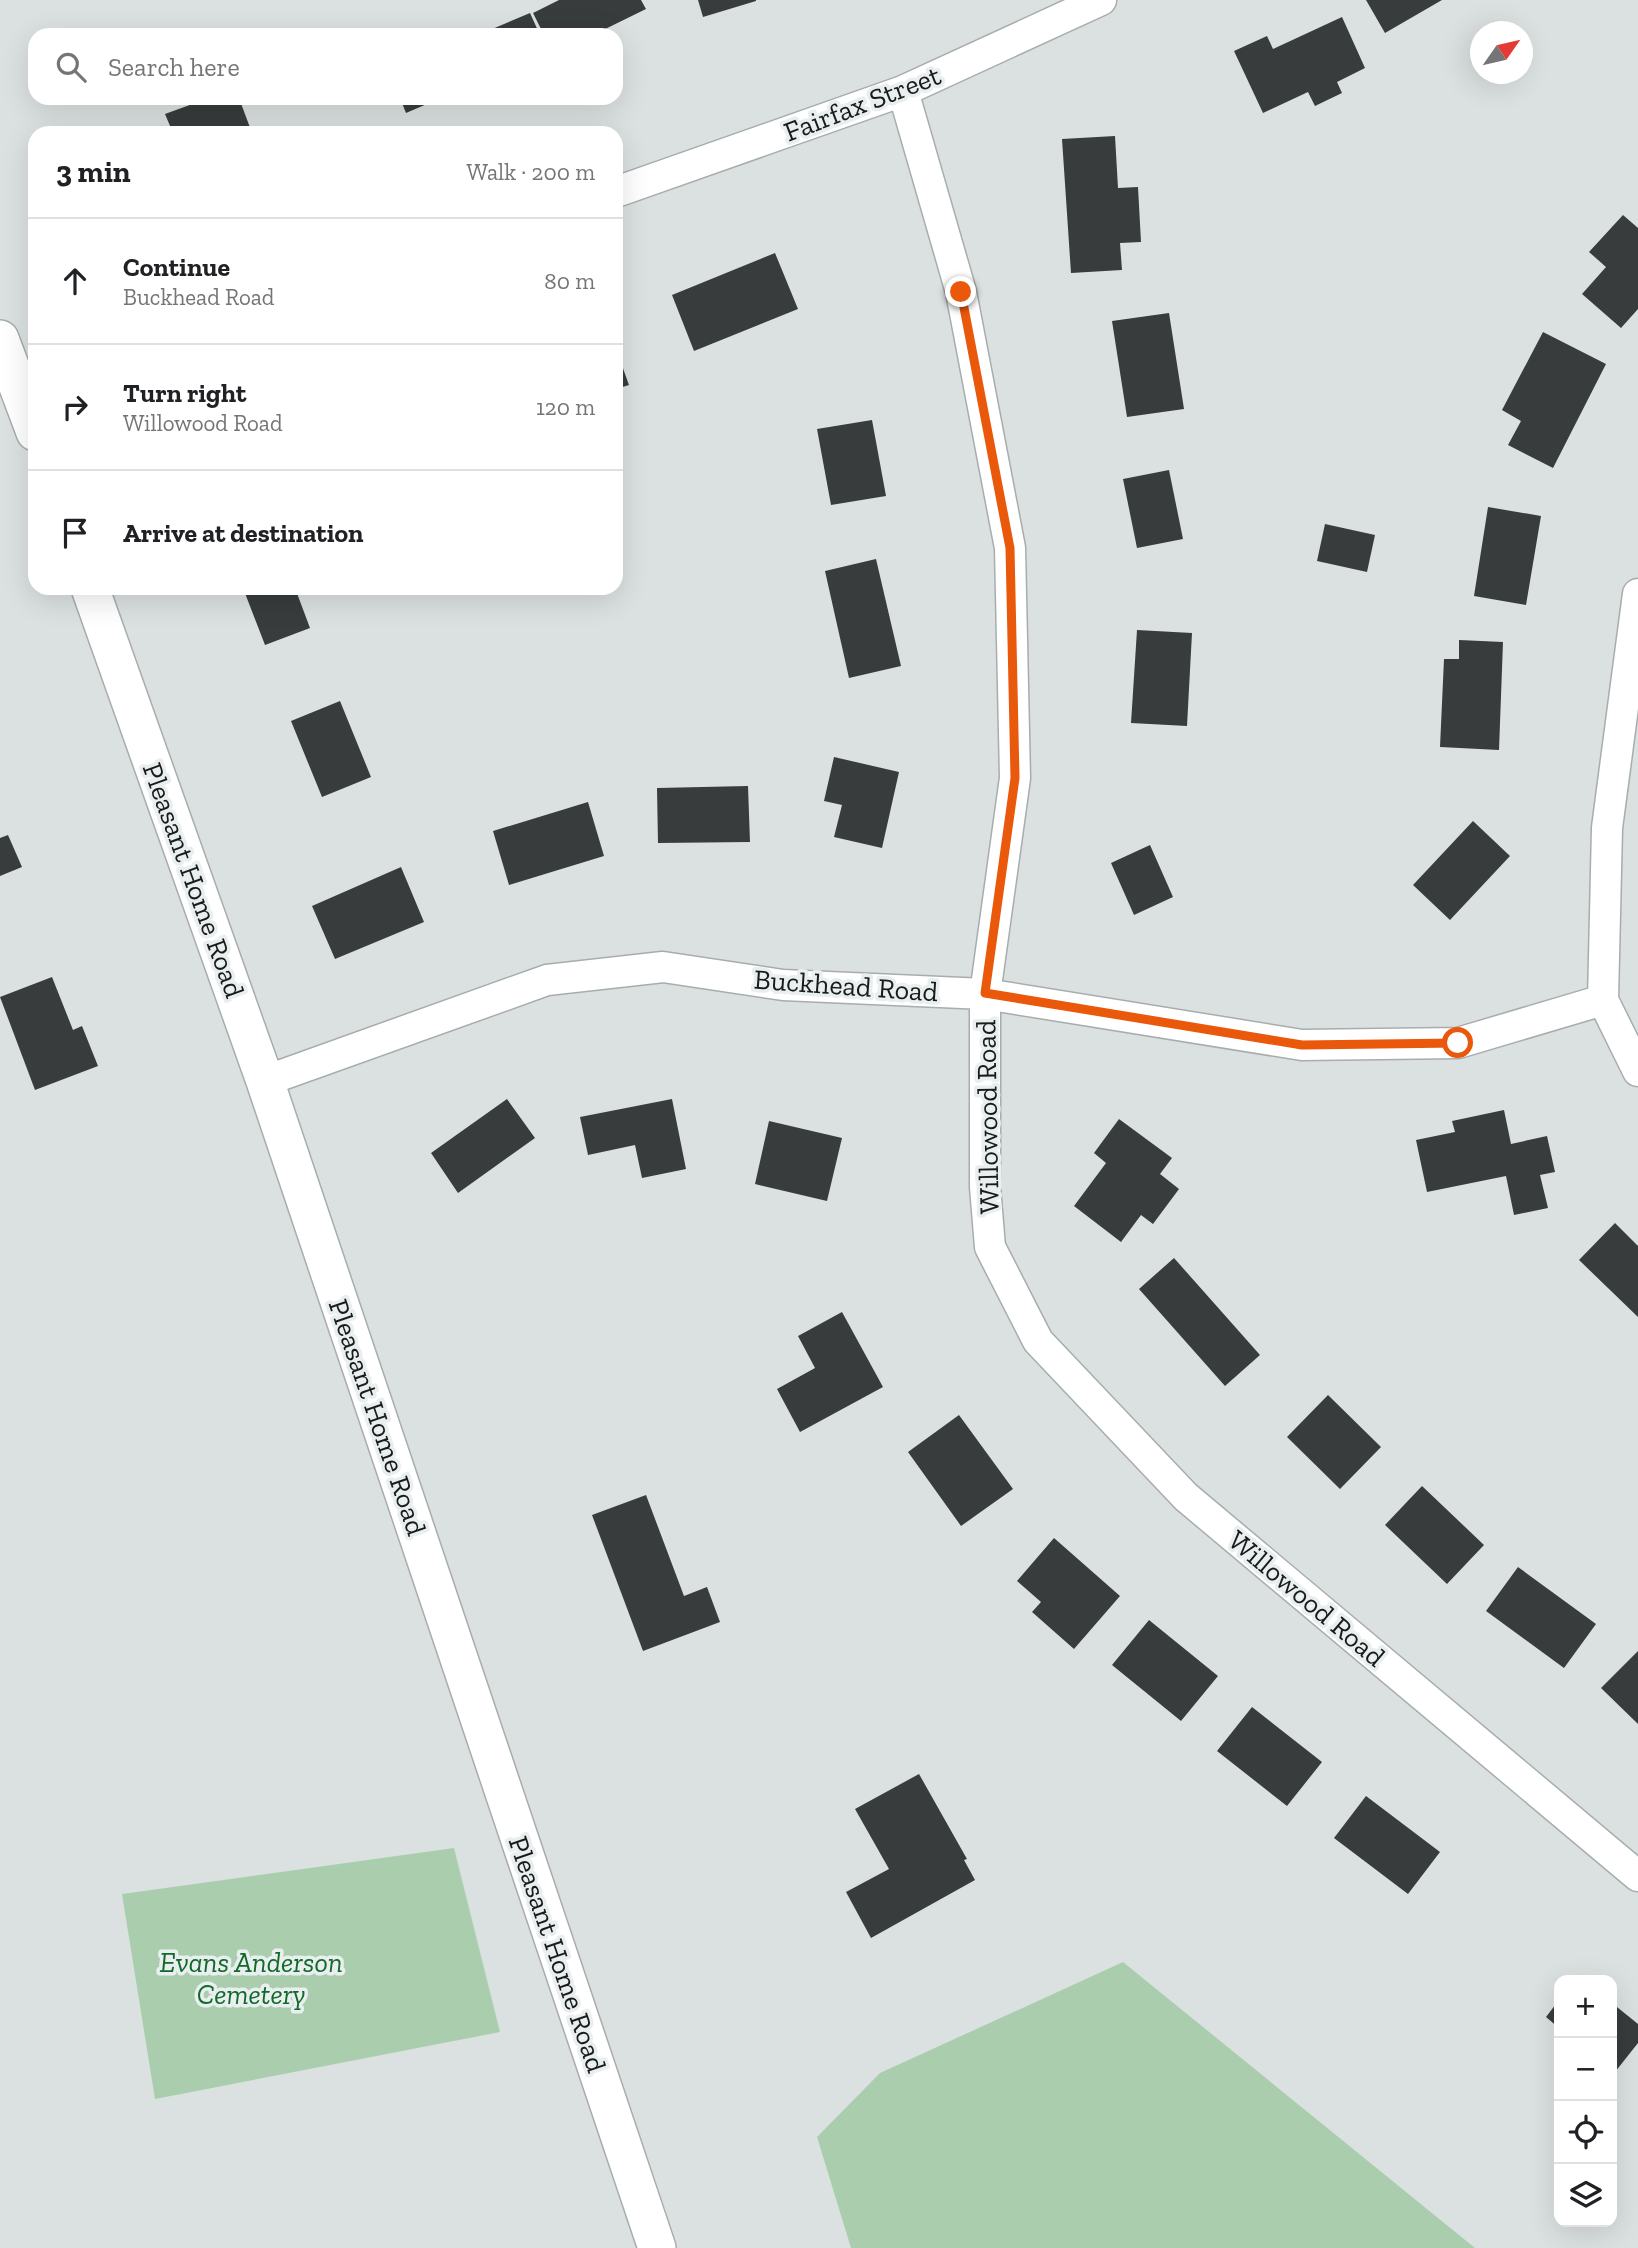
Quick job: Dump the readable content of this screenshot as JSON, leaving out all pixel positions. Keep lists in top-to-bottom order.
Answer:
{
  "streets": {
    "street": [
      "Fairfax Street",
      "Pleasant Home Road",
      "Buckhead Road",
      "Willowood Road"
    ]
  },
  "crossings": [
    ["Fairfax Street", "Willowood Road"],
    ["Pleasant Home Road", "Buckhead Road"],
    ["Buckhead Road", "Willowood Road"]
  ],
  "parks": ["Evans Anderson Cemetery"],
  "north": "top right",
  "page": {
    "search": "Search here",
    "heading": ["3 min", "Walk · 200 m"],
    "list": [
      ["Continue", "Buckhead Road", "80 m"],
      ["Turn right", "Willowood Road", "120 m"],
      "Arrive at destination"
    ],
    "map_buttons": ["+", "−"]
  }
}
